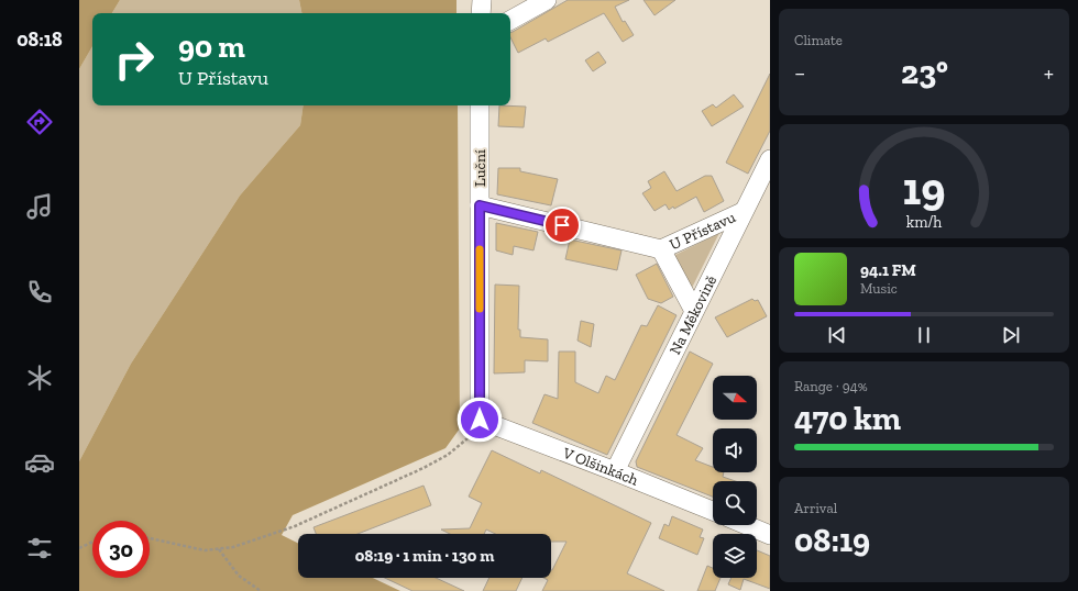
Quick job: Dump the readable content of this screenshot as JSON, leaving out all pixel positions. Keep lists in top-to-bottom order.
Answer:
{
  "streets": {
    "street": [
      "Luční",
      "U Přístavu",
      "Na Měkovině",
      "V Olšinkách"
    ]
  },
  "crossings": [
    ["Luční", "U Přístavu"],
    ["Luční", "V Olšinkách"],
    ["U Přístavu", "Na Měkovině"],
    ["Na Měkovině", "V Olšinkách"]
  ],
  "north": "right",
  "page": {
    "tabs": "08:18",
    "tile": [
      "Climate",
      ["Range · 94%", "470 km"],
      ["Arrival", "08:19"]
    ],
    "turn": ["90 m", "U Přístavu"],
    "heat": ["−", "23°", "+"],
    "song": ["94.1 FM", "Music"],
    "limit": "30",
    "trip": "08:19 · 1 min · 130 m",
    "gauge": ["19", "km/h"]
  }
}
